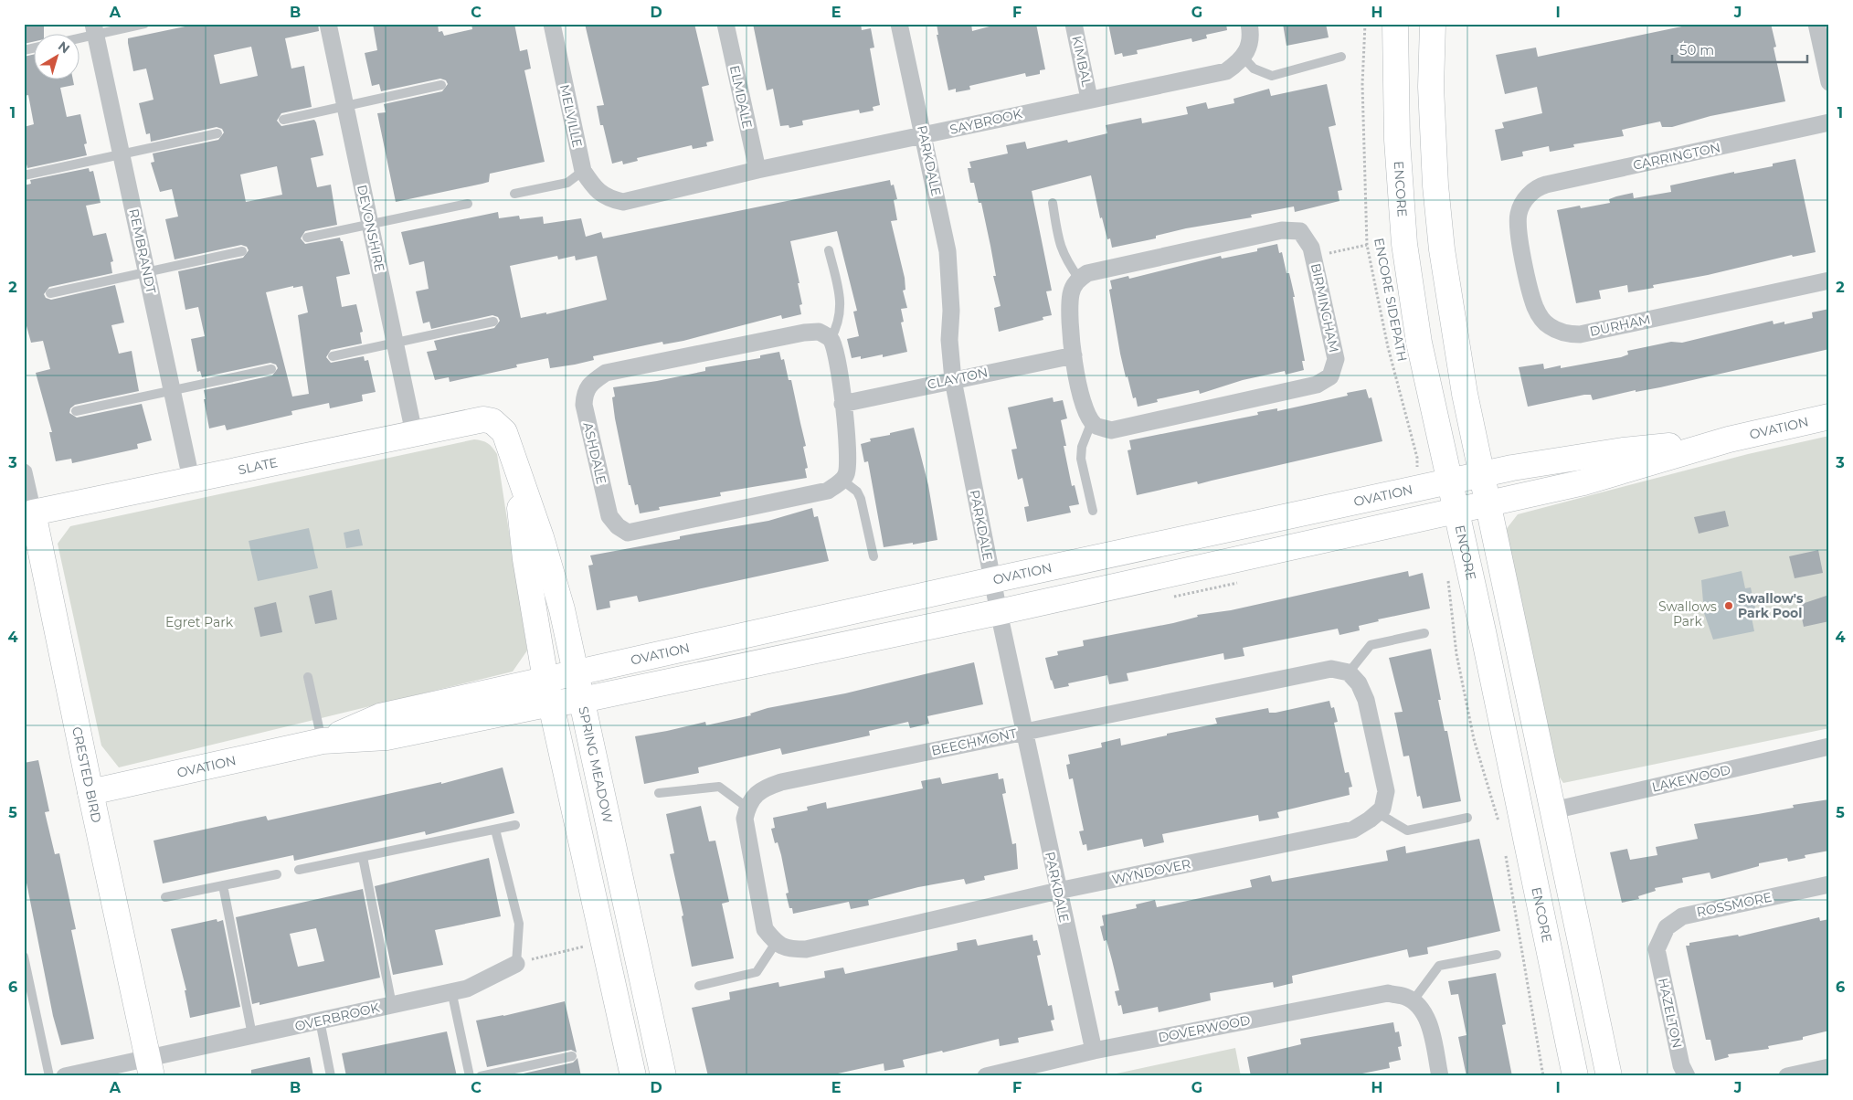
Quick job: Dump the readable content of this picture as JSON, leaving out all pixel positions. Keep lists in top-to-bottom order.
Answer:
{
  "streets": {
    "street": [
      "KIMBAL",
      "ELMDALE",
      "MELVILLE",
      "SAYBROOK",
      "CARRINGTON",
      "PARKDALE",
      "ENCORE",
      "DEVONSHIRE",
      "REMBRANDT",
      "BIRMINGHAM",
      "DURHAM",
      "CLAYTON",
      "OVATION",
      "ASHDALE",
      "SLATE",
      "BEECHMONT",
      "SPRING MEADOW",
      "CRESTED BIRD",
      "LAKEWOOD",
      "WYNDOVER",
      "ROSSMORE",
      "HAZELTON",
      "OVERBROOK",
      "DOVERWOOD"
    ],
    "path": ["ENCORE SIDEPATH"]
  },
  "crossings": [
    ["KIMBAL", "SAYBROOK"],
    ["ELMDALE", "SAYBROOK"],
    ["MELVILLE", "SAYBROOK"],
    ["SAYBROOK", "PARKDALE"],
    ["CARRINGTON", "DURHAM"],
    ["PARKDALE", "CLAYTON"],
    ["PARKDALE", "OVATION"],
    ["PARKDALE", "BEECHMONT"],
    ["PARKDALE", "WYNDOVER"],
    ["PARKDALE", "DOVERWOOD"],
    ["ENCORE", "OVATION"],
    ["DEVONSHIRE", "SLATE"],
    ["REMBRANDT", "SLATE"],
    ["OVATION", "SPRING MEADOW"],
    ["OVATION", "CRESTED BIRD"],
    ["SLATE", "SPRING MEADOW"],
    ["SLATE", "CRESTED BIRD"],
    ["CRESTED BIRD", "OVERBROOK"],
    ["ROSSMORE", "HAZELTON"]
  ],
  "parks": ["Swallows Park", "Egret Park"],
  "places": ["Swallow's Park Pool"],
  "scale_bar": "50 m",
  "north": "top right",
  "grid": {
    "columns": [
      "A",
      "B",
      "C",
      "D",
      "E",
      "F",
      "G",
      "H",
      "I",
      "J"
    ],
    "rows": [
      "1",
      "2",
      "3",
      "4",
      "5",
      "6"
    ]
  }
}
